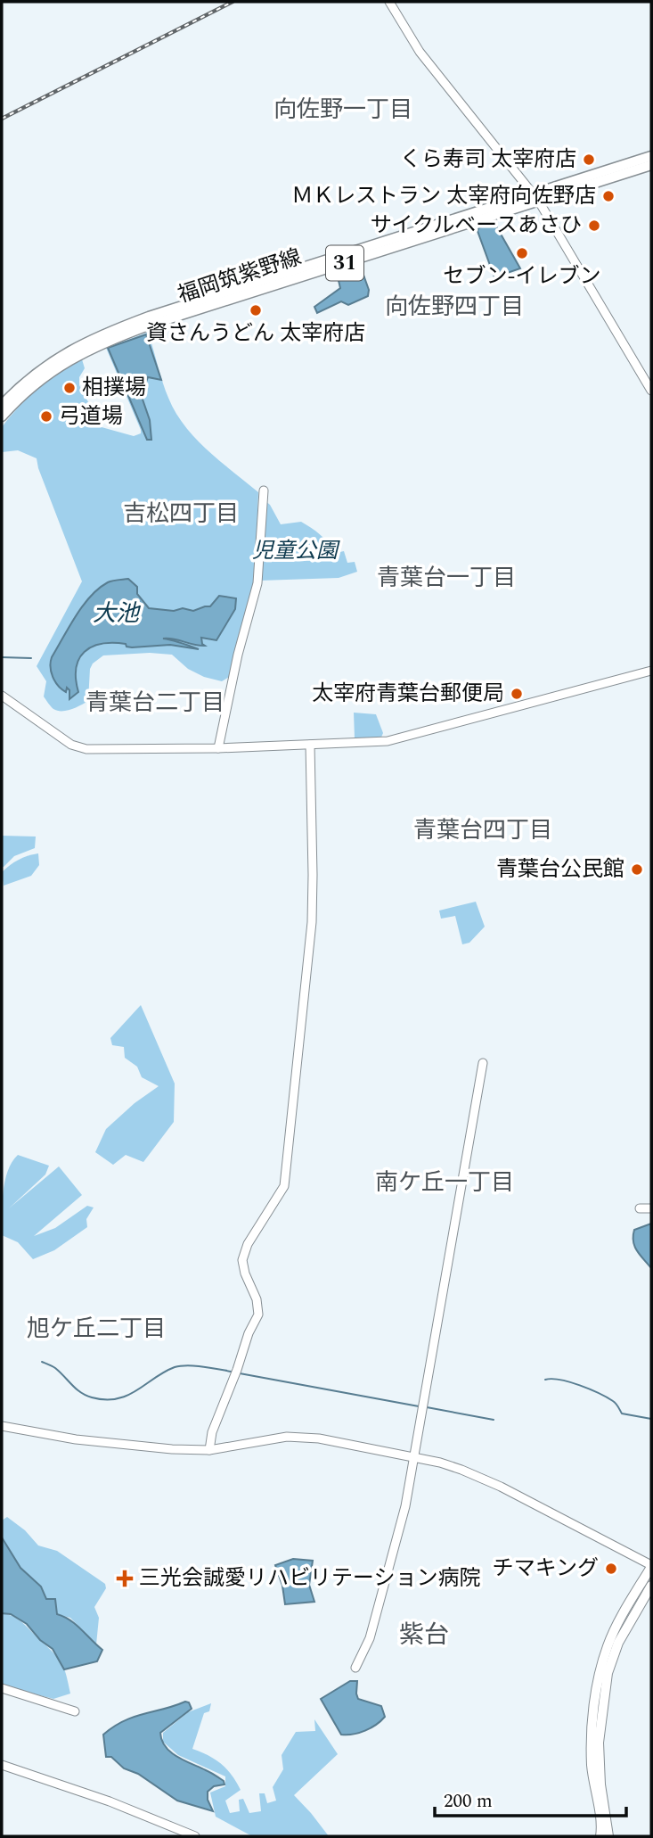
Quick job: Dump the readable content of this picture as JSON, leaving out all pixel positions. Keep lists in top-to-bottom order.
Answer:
{
  "streets": {
    "main road": ["31", "福岡筑紫野線"]
  },
  "districts": [
    "向佐野一丁目",
    "向佐野四丁目",
    "吉松四丁目",
    "青葉台一丁目",
    "青葉台二丁目",
    "青葉台四丁目",
    "南ケ丘一丁目",
    "旭ケ丘二丁目",
    "紫台"
  ],
  "water": ["大池"],
  "parks": ["児童公園"],
  "places": {
    "other": [
      "くら寿司 太宰府店",
      "ＭＫレストラン 太宰府向佐野店",
      "サイクルベースあさひ",
      "セブン-イレブン",
      "資さんうどん 太宰府店",
      "相撲場",
      "弓道場",
      "太宰府青葉台郵便局",
      "青葉台公民館",
      "チマキング"
    ],
    "health": ["三光会誠愛リハビリテーション病院"]
  },
  "scale_bar": "200 m"
}
